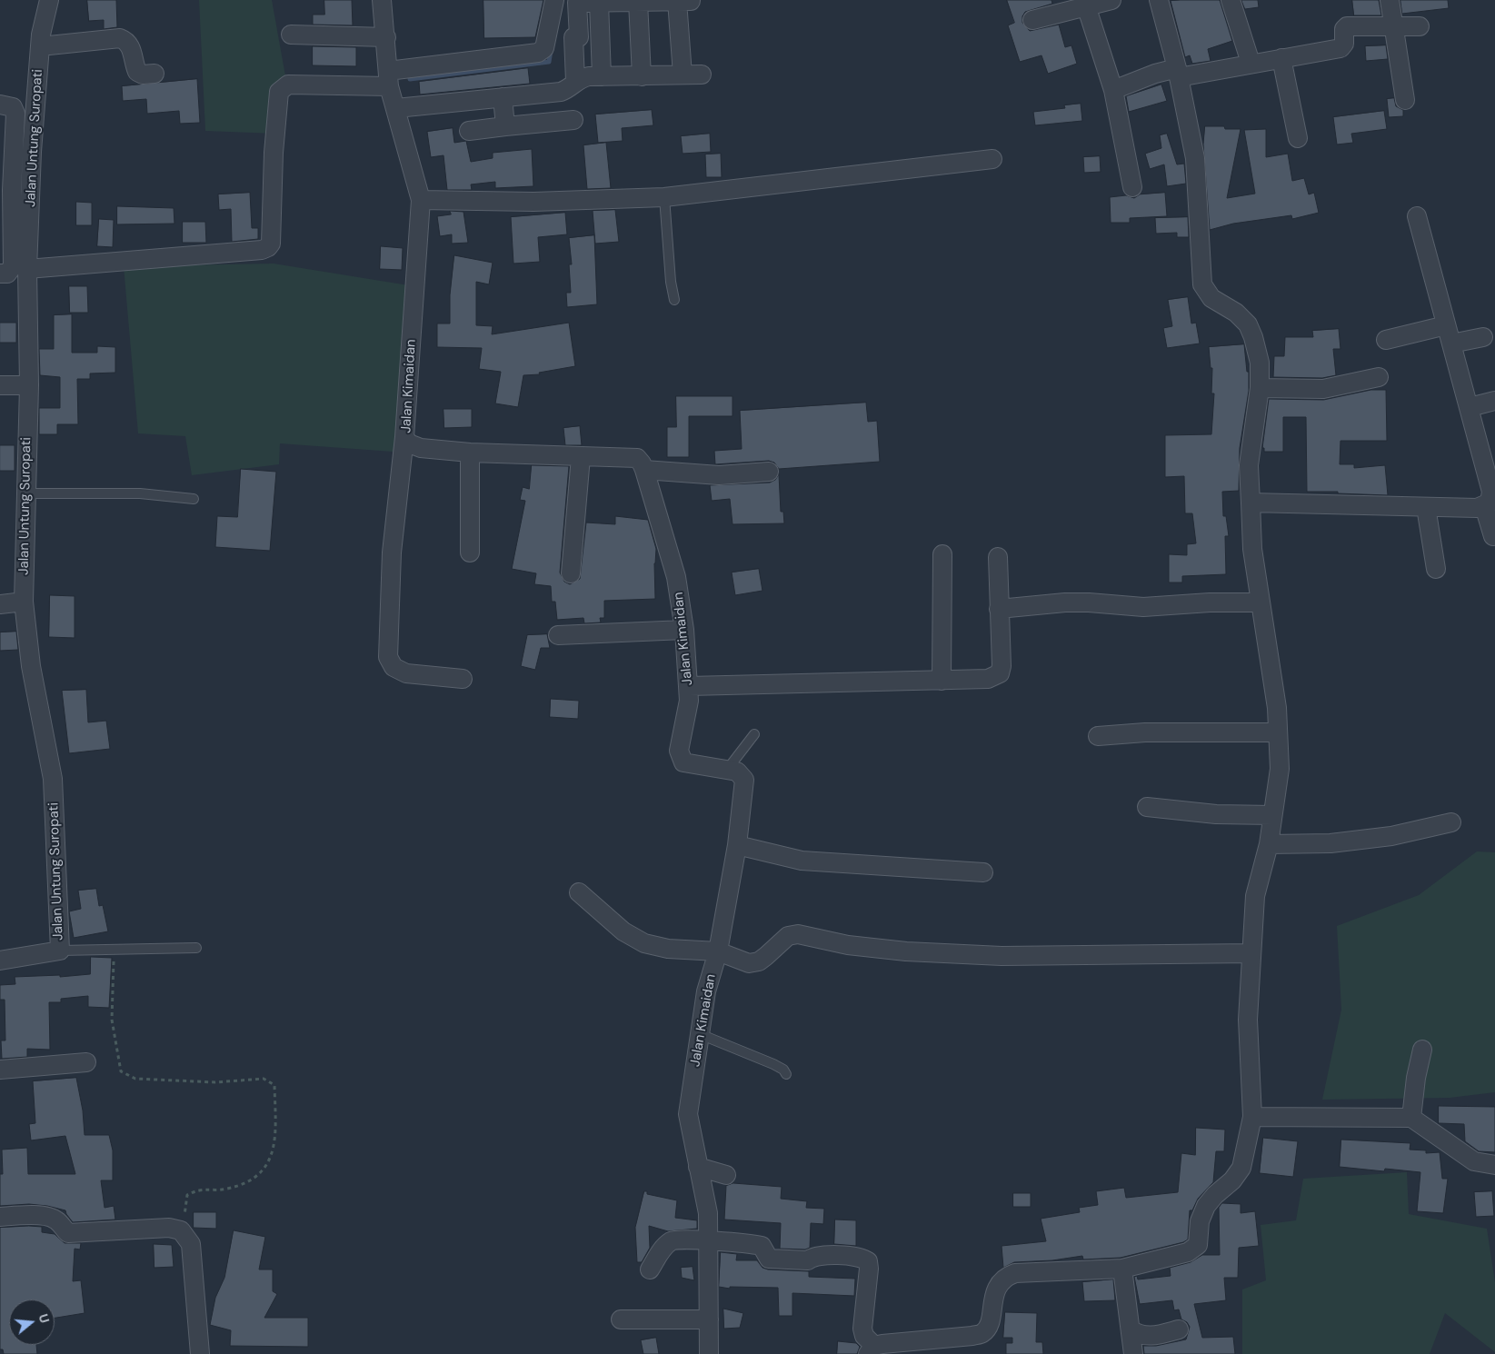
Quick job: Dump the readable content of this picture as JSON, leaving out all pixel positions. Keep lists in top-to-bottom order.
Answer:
{
  "streets": {
    "street": ["Jalan Untung Suropati", "Jalan Kimaidan"]
  },
  "north": "right"
}
